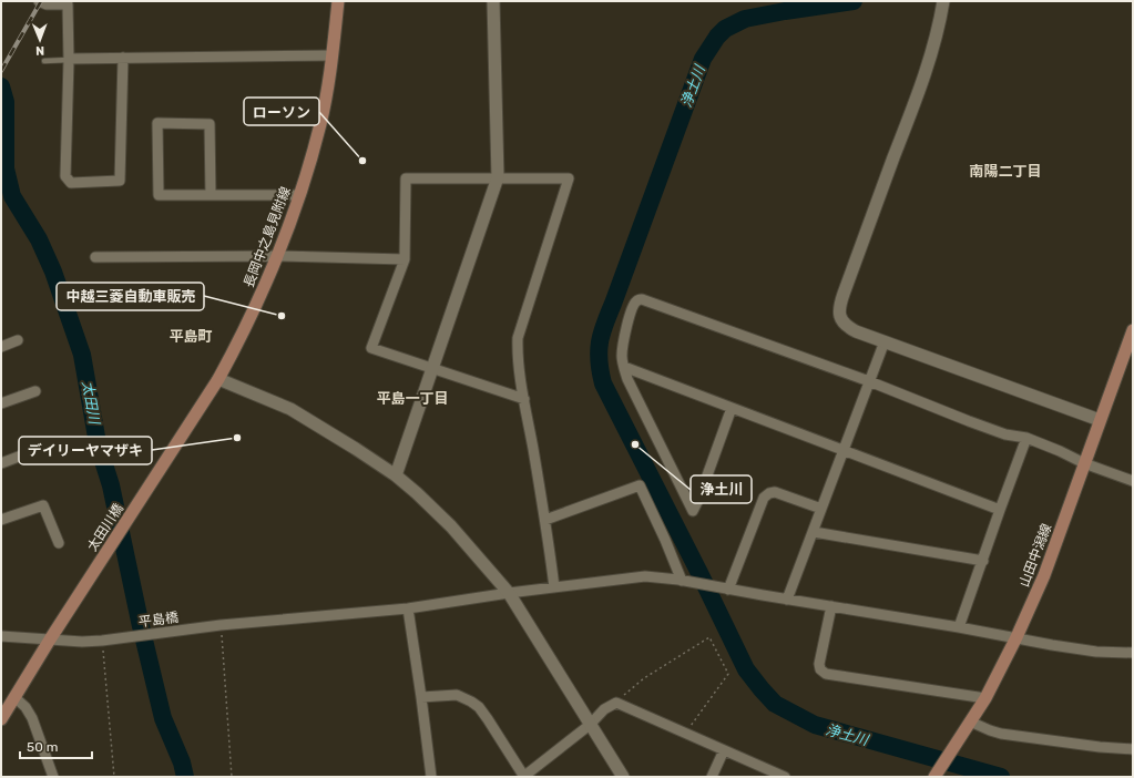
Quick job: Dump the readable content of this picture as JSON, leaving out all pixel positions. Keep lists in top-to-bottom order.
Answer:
{
  "streets": {
    "main road": ["長岡中之島見附線", "太田川橋", "山田中潟線"],
    "street": ["平島橋"]
  },
  "crossings": [
    ["長岡中之島見附線", "太田川橋"],
    ["太田川橋", "平島橋"],
    ["山田中潟線", "平島橋"]
  ],
  "districts": ["南陽二丁目", "平島町", "平島一丁目"],
  "water": ["浄土川", "太田川"],
  "places": [
    "ローソン",
    "中越三菱自動車販売",
    "デイリーヤマザキ",
    "浄土川"
  ],
  "scale_bar": "50 m",
  "north": "bottom"
}
